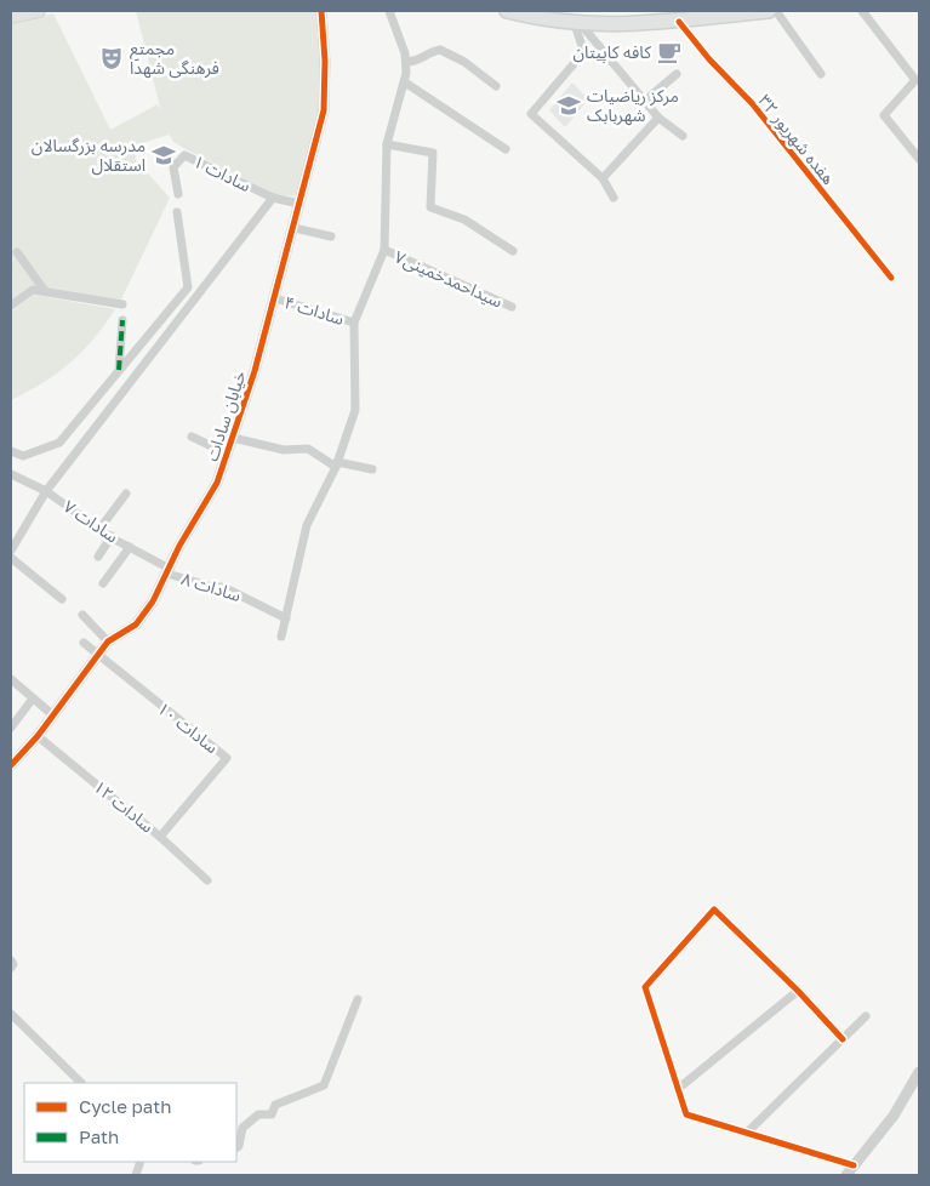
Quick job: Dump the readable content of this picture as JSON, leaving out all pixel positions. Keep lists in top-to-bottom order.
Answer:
{
  "streets": {
    "street": [
      "هفده شهریور ۳۲",
      "سادات ۱",
      "سیداحمدخمینی۷",
      "سادات ۴",
      "خیابان سادات",
      "سادات ۷",
      "سادات ۸",
      "سادات ۱۰",
      "سادات ۱۲"
    ]
  },
  "crossings": [
    ["سادات ۱", "خیابان سادات"],
    ["سادات ۴", "خیابان سادات"],
    ["خیابان سادات", "سادات ۷"],
    ["خیابان سادات", "سادات ۸"],
    ["خیابان سادات", "سادات ۱۰"],
    ["خیابان سادات", "سادات ۱۲"],
    ["سادات ۷", "سادات ۸"],
    ["سادات ۱۰", "سادات ۱۲"]
  ],
  "places": {
    "cafe": ["کافه کاپیتان"],
    "theatre": ["مجمتع فرهنگی شهدا"],
    "school or university": ["مرکز ریاضیات شهربابک", "مدرسه بزرگسالان استقلال"]
  },
  "legend": ["Cycle path", "Path"]
}
